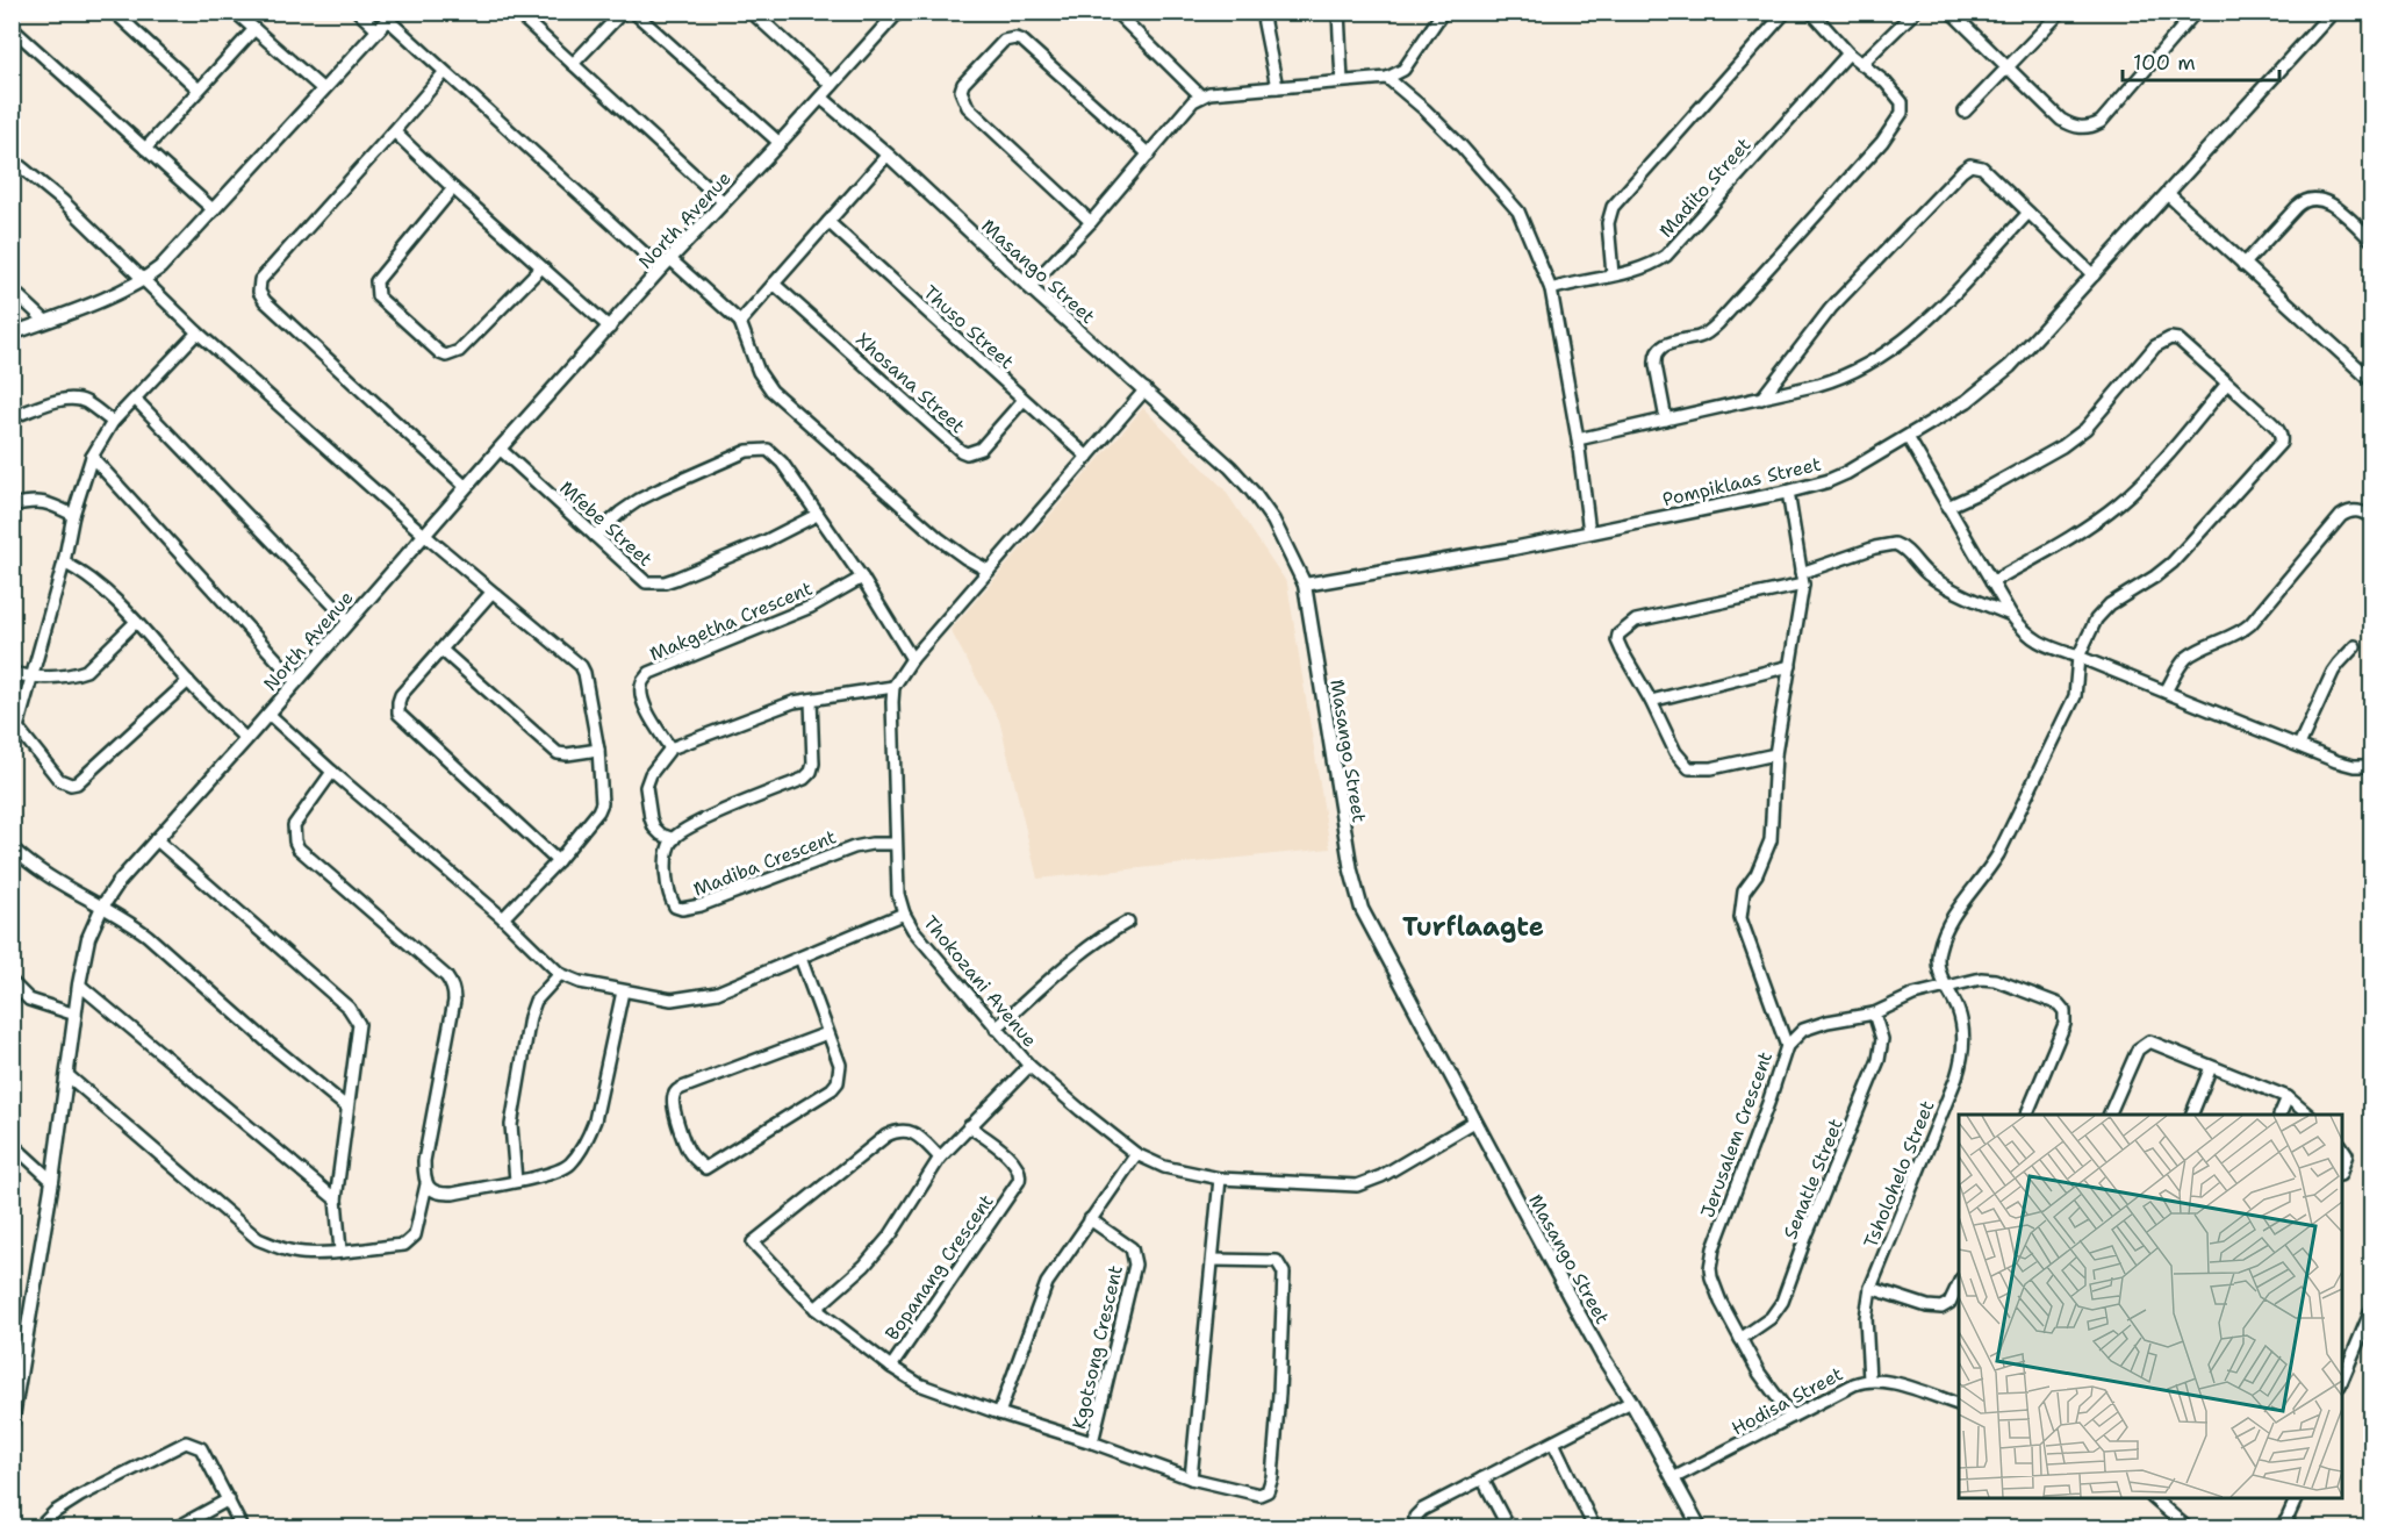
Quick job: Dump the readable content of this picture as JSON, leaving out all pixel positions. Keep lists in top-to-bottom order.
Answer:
{
  "streets": {
    "street": [
      "Madito Street",
      "North Avenue",
      "Masango Street",
      "Thuso Street",
      "Xhosana Street",
      "Pompiklaas Street",
      "Mfebe Street",
      "Makgetha Crescent",
      "Madiba Crescent",
      "Thokozani Avenue",
      "Jerusalem Crescent",
      "Tsholohelo Street",
      "Senatle Street",
      "Bopanang Crescent",
      "Kgotsong Crescent",
      "Hodisa Street"
    ]
  },
  "crossings": [
    ["North Avenue", "Masango Street"],
    ["North Avenue", "Mfebe Street"],
    ["Masango Street", "Pompiklaas Street"],
    ["Masango Street", "Thokozani Avenue"],
    ["Masango Street", "Hodisa Street"],
    ["Thuso Street", "Xhosana Street"],
    ["Madiba Crescent", "Thokozani Avenue"],
    ["Jerusalem Crescent", "Tsholohelo Street"],
    ["Jerusalem Crescent", "Senatle Street"],
    ["Jerusalem Crescent", "Hodisa Street"],
    ["Tsholohelo Street", "Hodisa Street"],
    ["Bopanang Crescent", "Kgotsong Crescent"]
  ],
  "districts": ["Turflaagte"],
  "scale_bar": "100 m"
}
